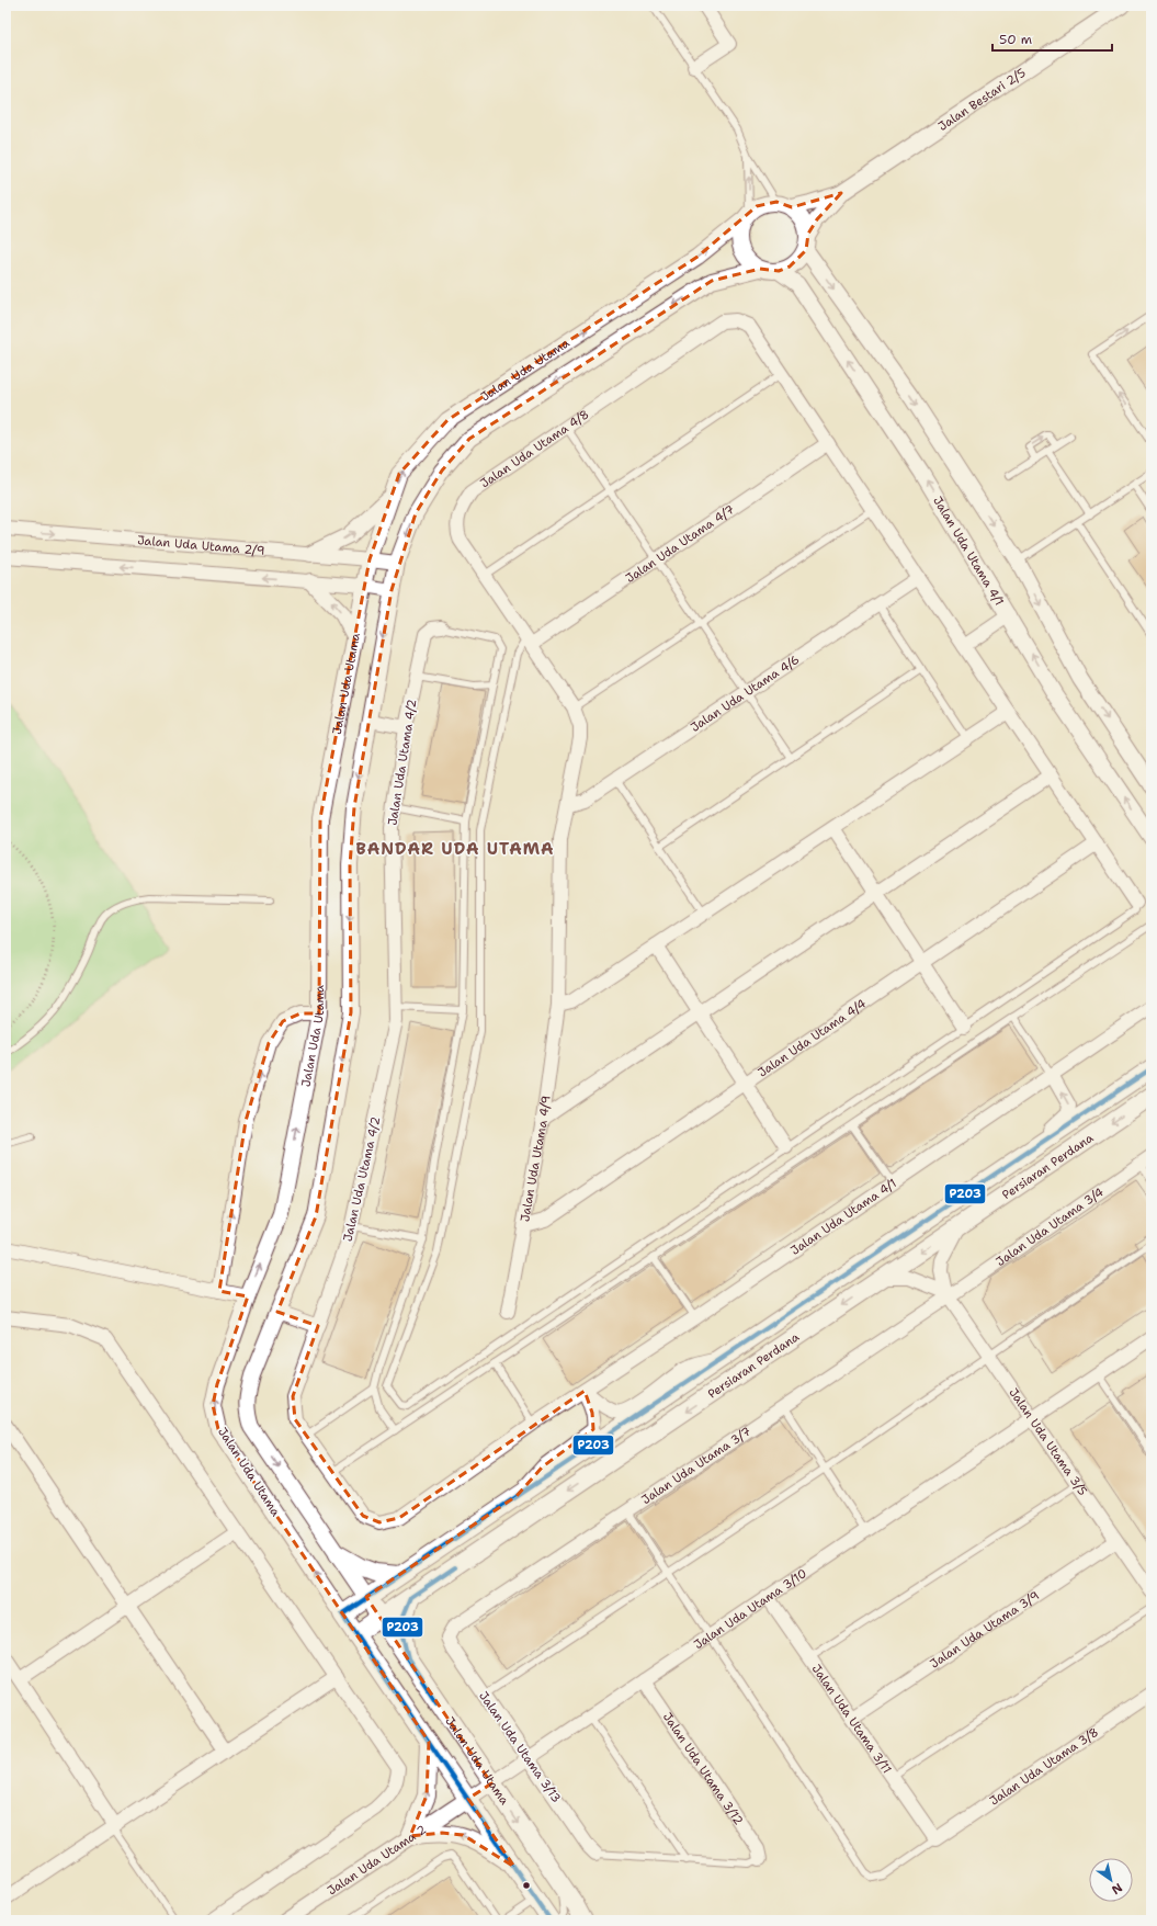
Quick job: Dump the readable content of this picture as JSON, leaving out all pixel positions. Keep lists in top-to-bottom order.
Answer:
{
  "streets": {
    "main road": ["Jalan Uda Utama", "Persiaran Perdana"],
    "street": [
      "Jalan Bestari 2/5",
      "Jalan Uda Utama 4/8",
      "Jalan Uda Utama 4/7",
      "Jalan Uda Utama 2/9",
      "Jalan Uda Utama 4/1",
      "Jalan Uda Utama 4/6",
      "Jalan Uda Utama 4/2",
      "Jalan Uda Utama 4/4",
      "Jalan Uda Utama 4/9",
      "Jalan Uda Utama 3/4",
      "Jalan Uda Utama 3/5",
      "Jalan Uda Utama 3/7",
      "Jalan Uda Utama 3/10",
      "Jalan Uda Utama 3/9",
      "Jalan Uda Utama 3/11",
      "Jalan Uda Utama 3/13",
      "Jalan Uda Utama 3/8",
      "Jalan Uda Utama 3/12",
      "Jalan Uda Utama 2"
    ]
  },
  "crossings": [
    ["Jalan Bestari 2/5", "Jalan Uda Utama"],
    ["Jalan Bestari 2/5", "Jalan Uda Utama 4/1"],
    ["Jalan Uda Utama", "Jalan Uda Utama 2/9"],
    ["Jalan Uda Utama", "Jalan Uda Utama 4/1"],
    ["Jalan Uda Utama", "Persiaran Perdana"],
    ["Jalan Uda Utama", "Jalan Uda Utama 3/10"],
    ["Jalan Uda Utama", "Jalan Uda Utama 2"],
    ["Jalan Uda Utama 4/8", "Jalan Uda Utama 4/7"],
    ["Jalan Uda Utama 4/8", "Jalan Uda Utama 4/6"],
    ["Jalan Uda Utama 4/8", "Jalan Uda Utama 4/9"],
    ["Jalan Uda Utama 4/1", "Jalan Uda Utama 4/2"],
    ["Jalan Uda Utama 4/6", "Jalan Uda Utama 4/9"],
    ["Jalan Uda Utama 4/4", "Jalan Uda Utama 4/9"],
    ["Jalan Uda Utama 3/4", "Jalan Uda Utama 3/5"],
    ["Jalan Uda Utama 3/4", "Jalan Uda Utama 3/7"],
    ["Jalan Uda Utama 3/5", "Jalan Uda Utama 3/7"],
    ["Jalan Uda Utama 3/5", "Jalan Uda Utama 3/10"],
    ["Jalan Uda Utama 3/5", "Jalan Uda Utama 3/9"],
    ["Jalan Uda Utama 3/7", "Jalan Uda Utama 3/13"],
    ["Jalan Uda Utama 3/10", "Jalan Uda Utama 3/11"],
    ["Jalan Uda Utama 3/10", "Jalan Uda Utama 3/13"],
    ["Jalan Uda Utama 3/10", "Jalan Uda Utama 3/12"],
    ["Jalan Uda Utama 3/10", "Jalan Uda Utama 2"],
    ["Jalan Uda Utama 3/9", "Jalan Uda Utama 3/11"],
    ["Jalan Uda Utama 3/11", "Jalan Uda Utama 3/8"]
  ],
  "districts": ["BANDAR UDA UTAMA"],
  "lines": ["transit line P203"],
  "scale_bar": "50 m",
  "north": "bottom right"
}
